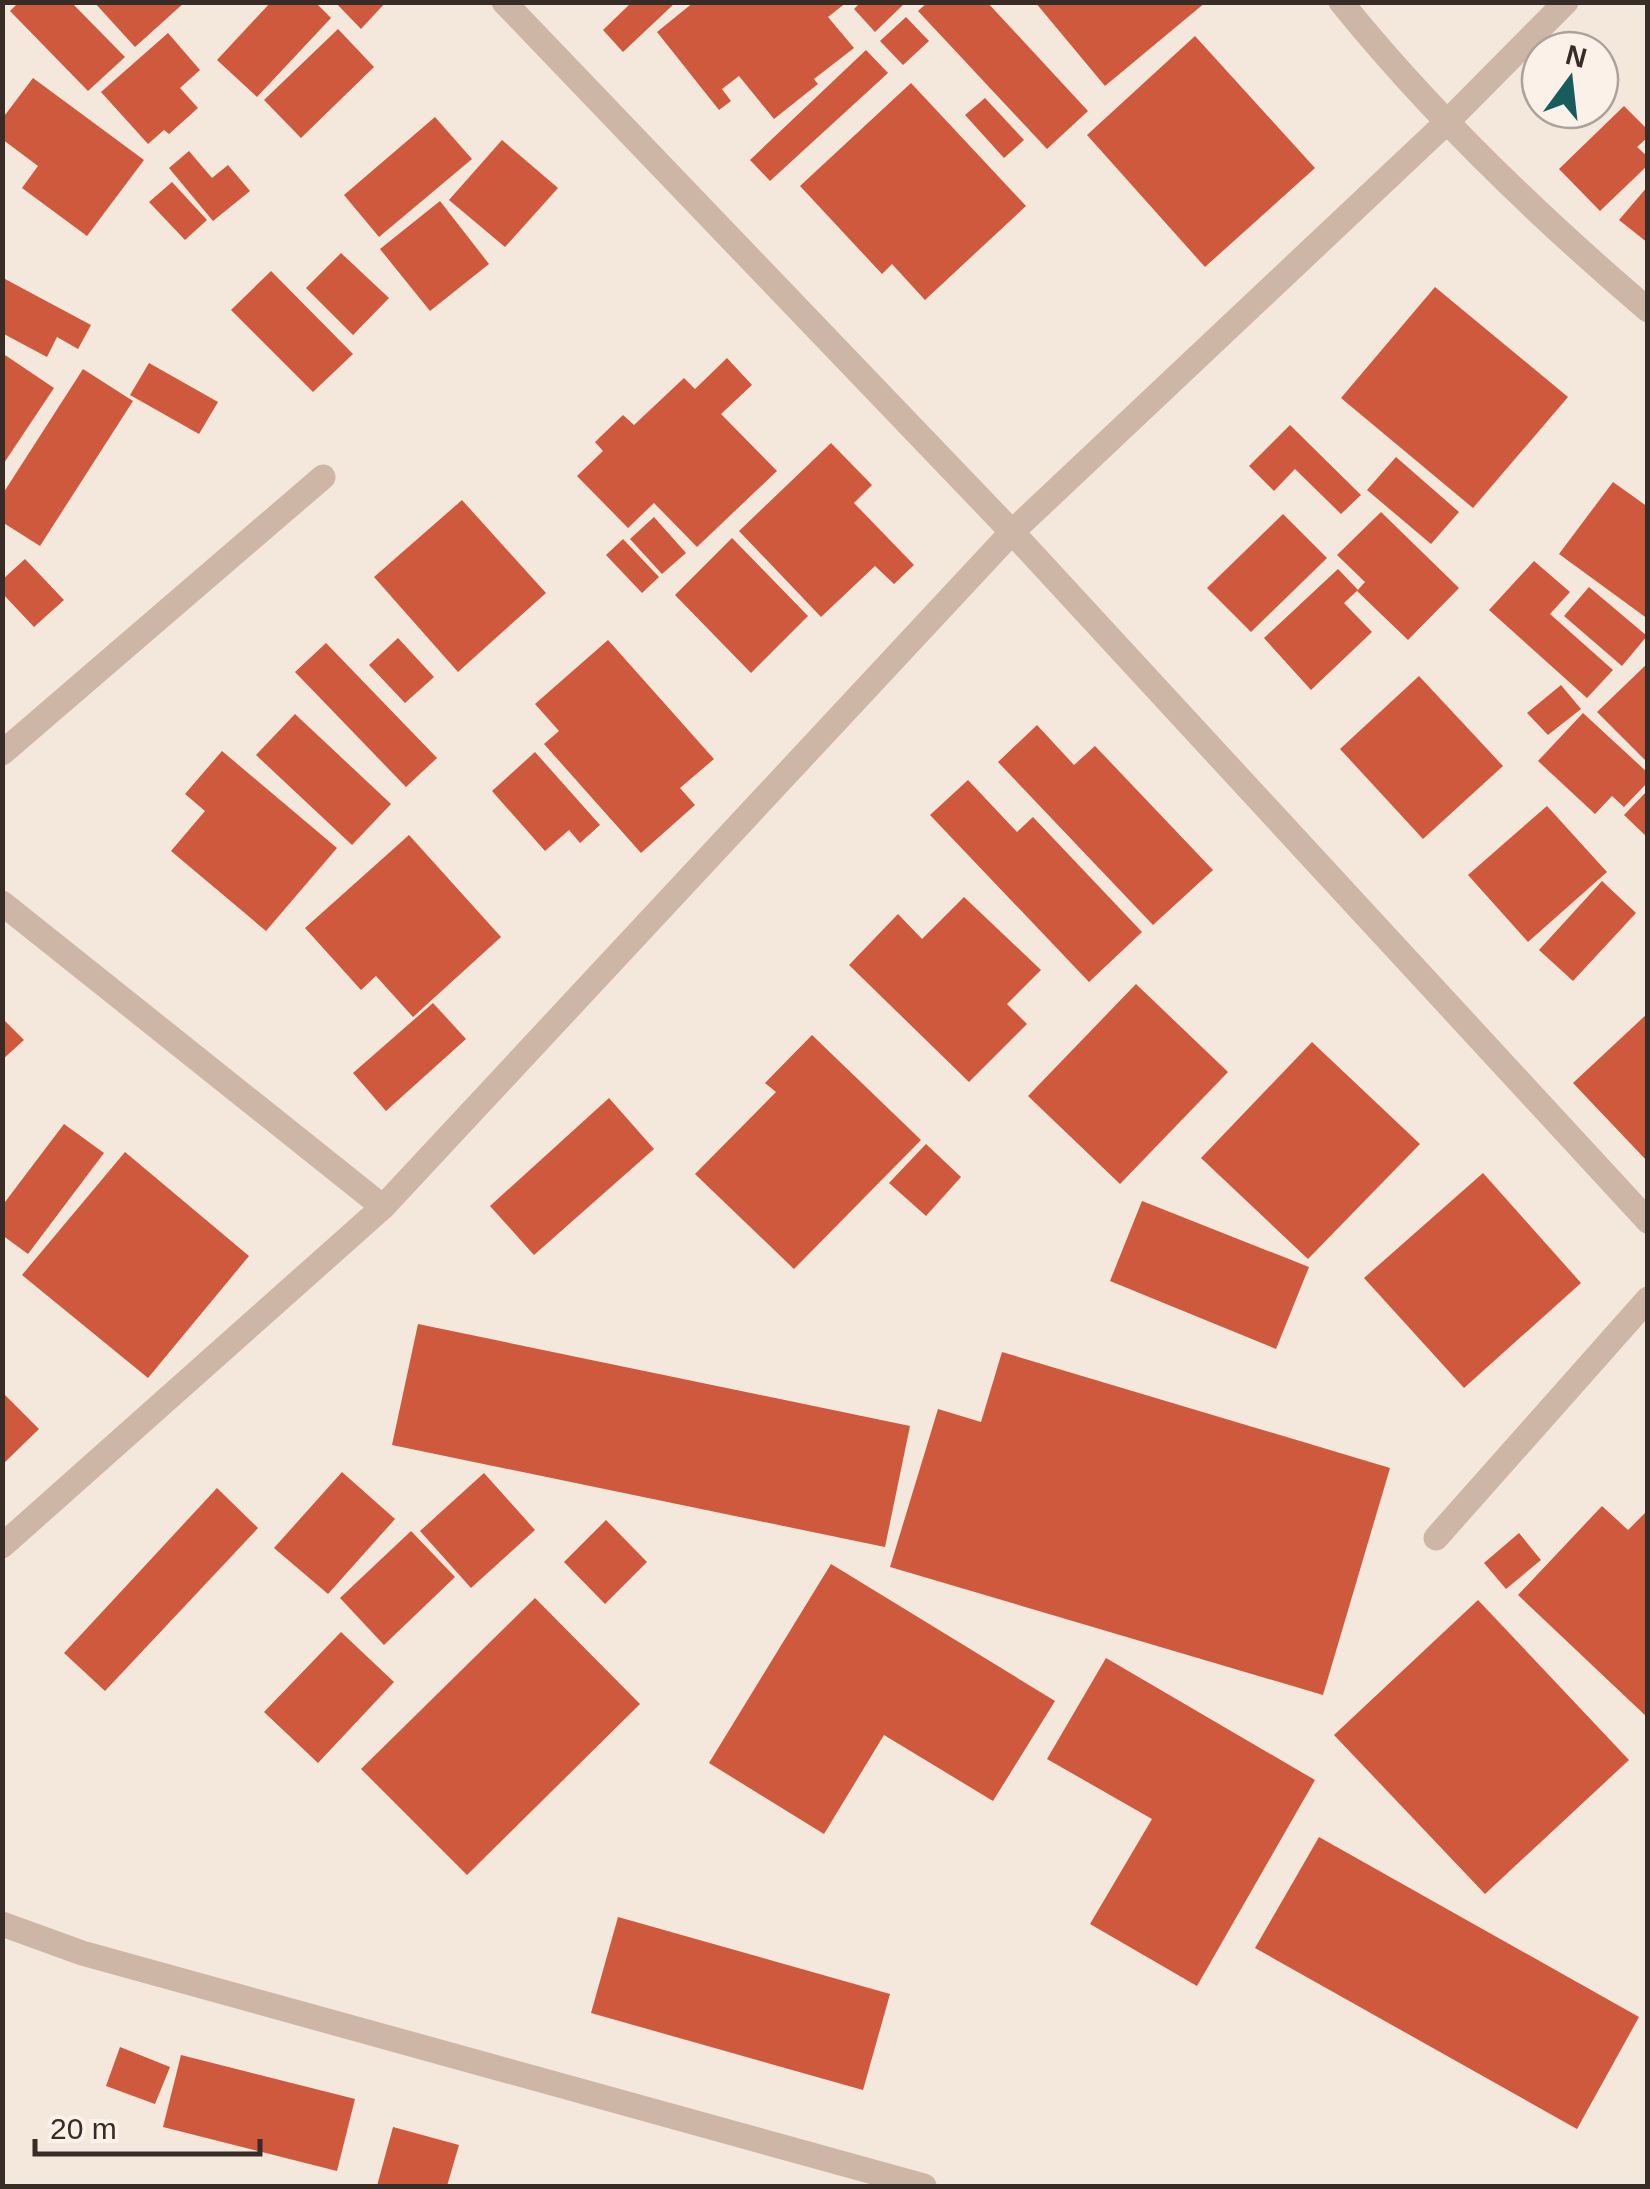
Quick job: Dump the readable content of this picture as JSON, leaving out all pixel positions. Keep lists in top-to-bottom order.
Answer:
{
  "scale_bar": "20 m",
  "north": "top"
}
